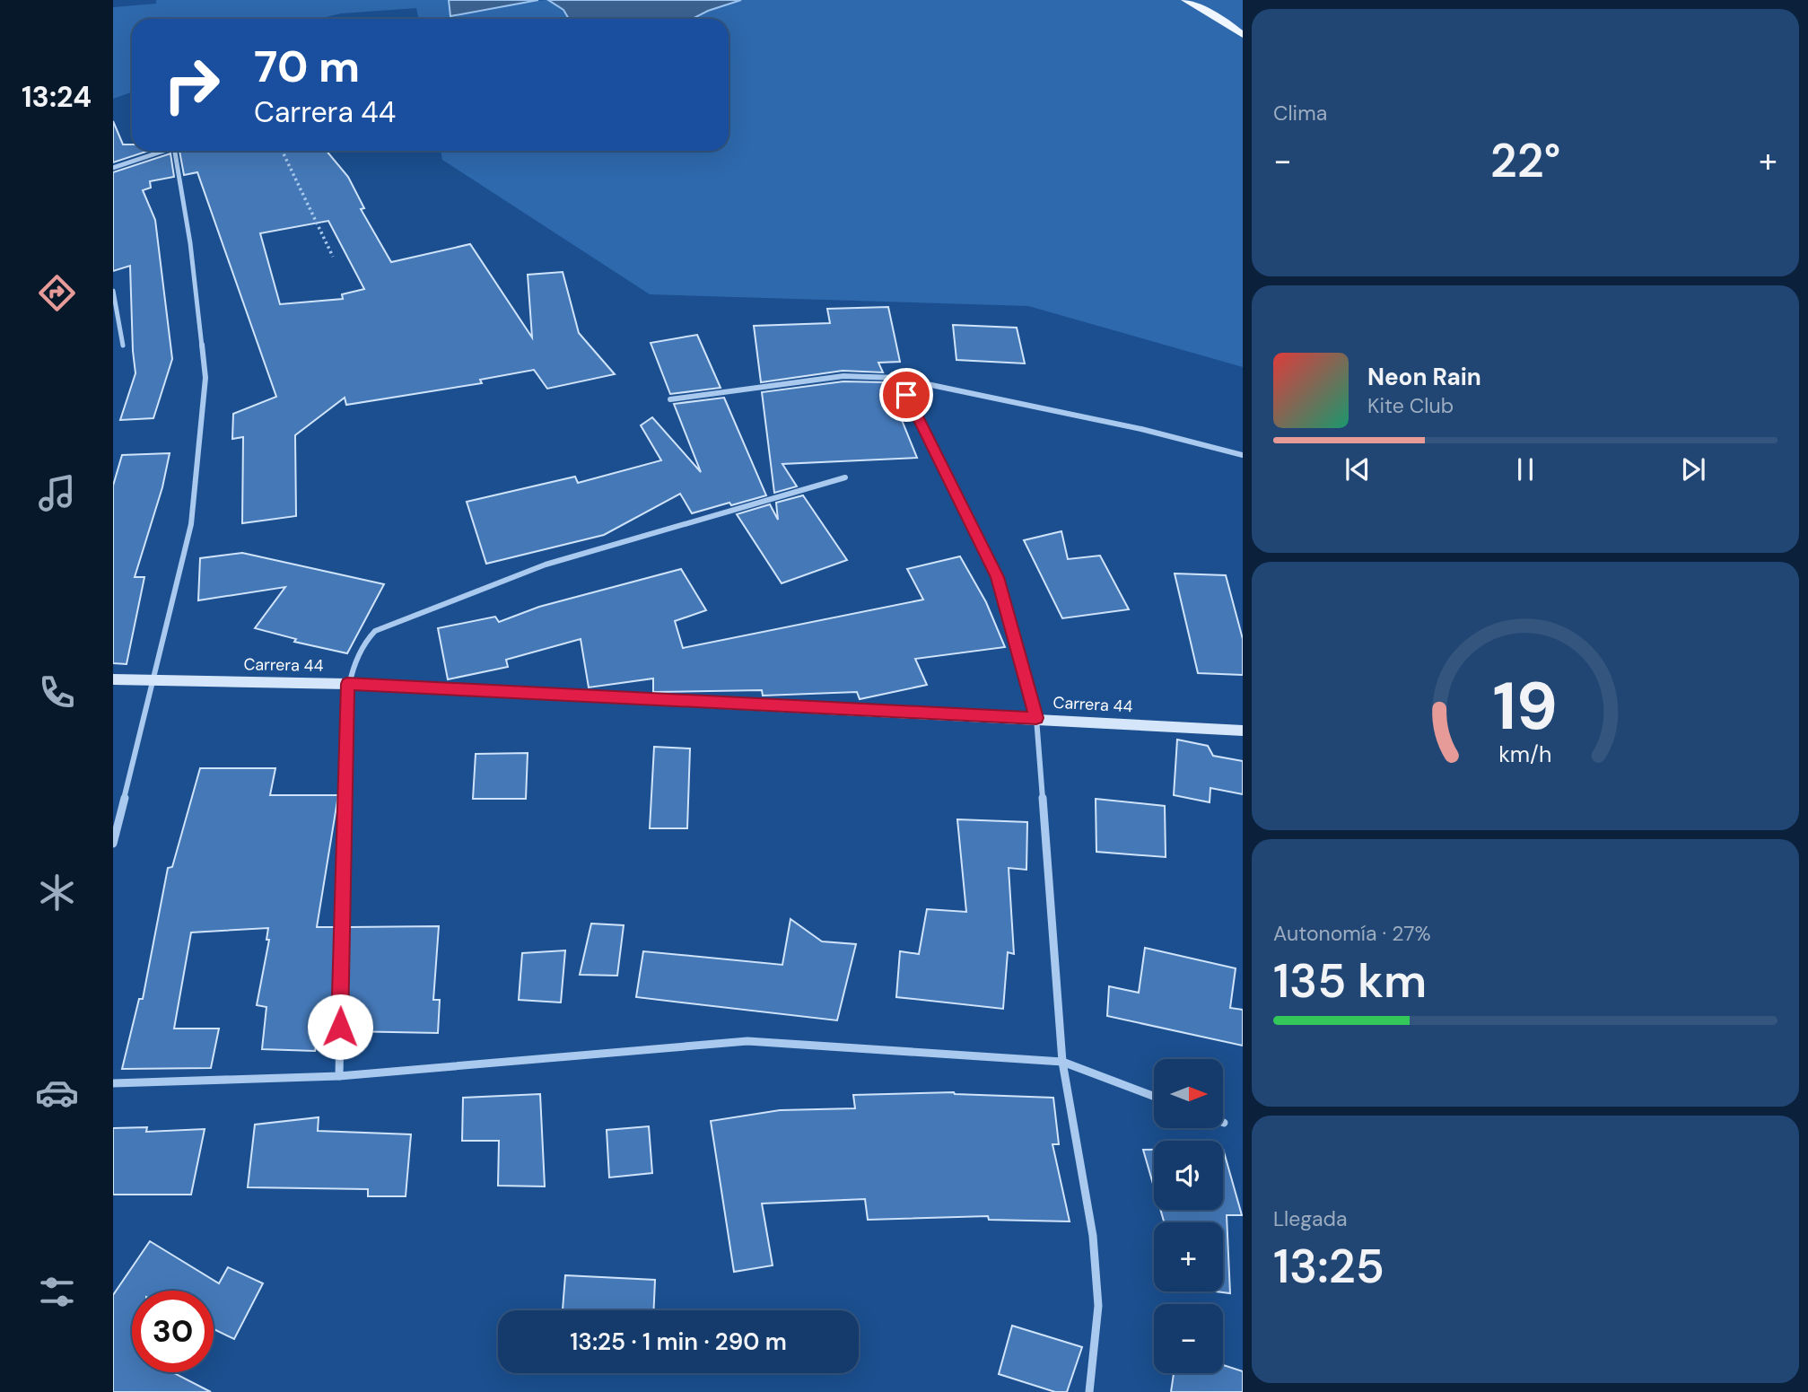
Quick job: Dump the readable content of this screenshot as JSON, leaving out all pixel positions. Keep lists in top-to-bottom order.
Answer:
{
  "streets": {
    "main road": ["Carrera 44"]
  },
  "north": "right",
  "page": {
    "tabs": "13:24",
    "tile": [
      "Clima",
      ["Autonomía · 27%", "135 km"],
      ["Llegada", "13:25"]
    ],
    "turn": ["70 m", "Carrera 44"],
    "heat": ["−", "22°", "+"],
    "song": ["Neon Rain", "Kite Club"],
    "map_buttons": ["+", "−"],
    "limit": "30",
    "trip": "13:25 · 1 min · 290 m",
    "gauge": ["19", "km/h"]
  }
}
